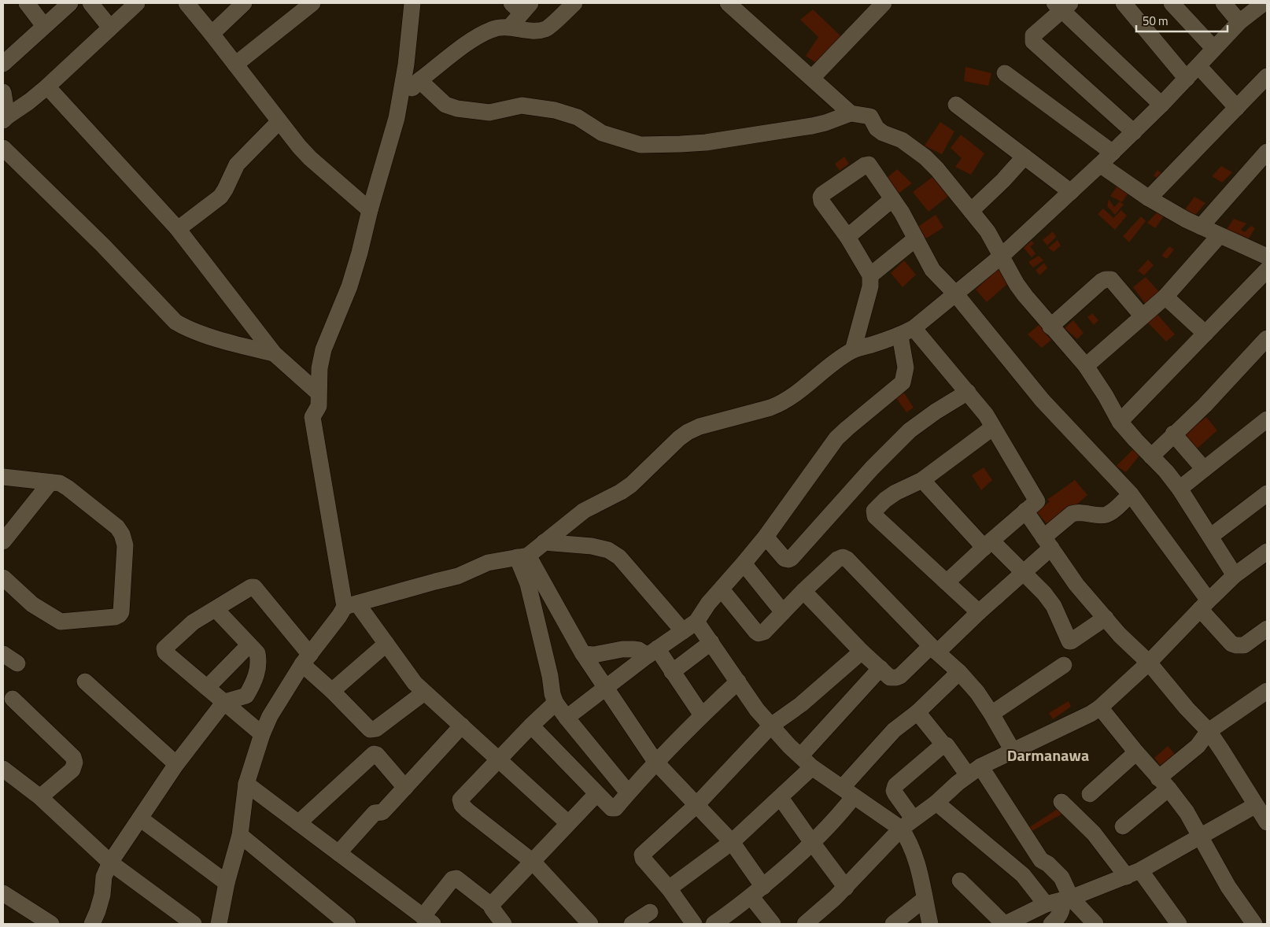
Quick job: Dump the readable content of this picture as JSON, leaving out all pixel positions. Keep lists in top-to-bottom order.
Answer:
{
  "districts": ["Darmanawa"],
  "scale_bar": "50 m"
}
